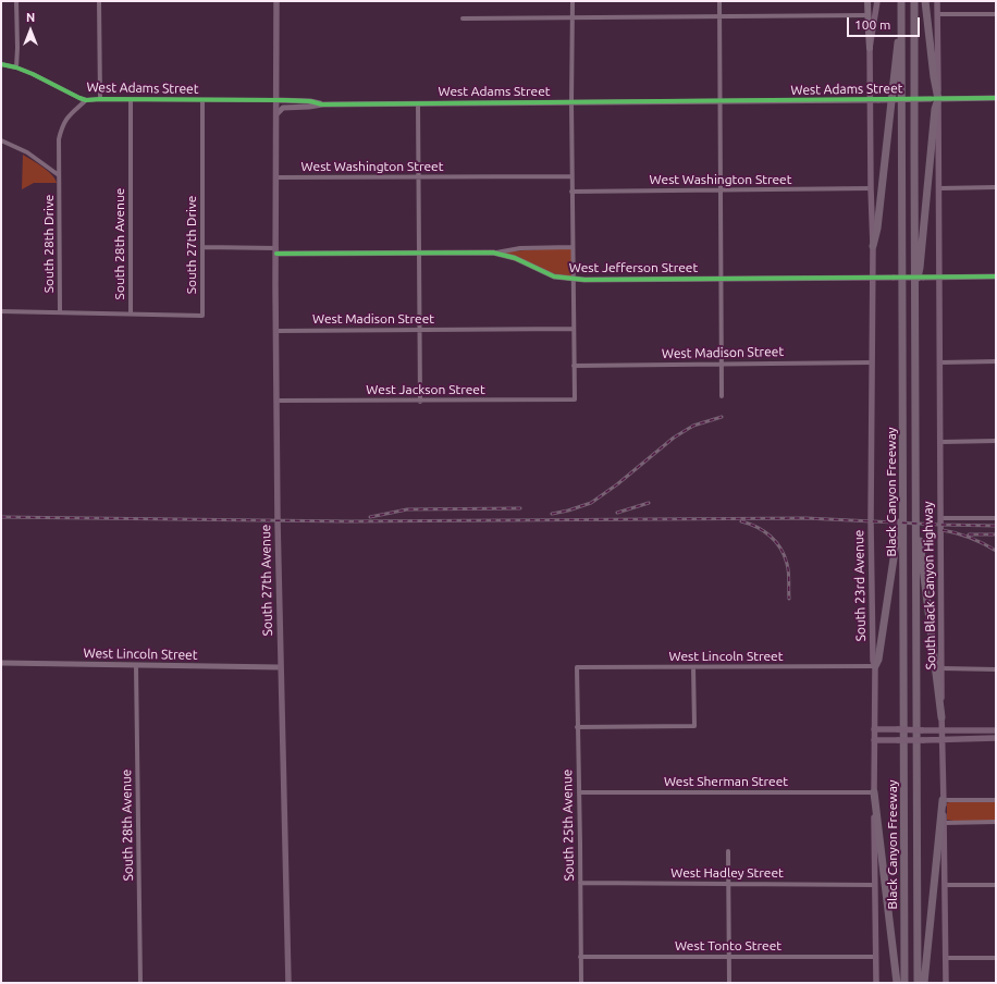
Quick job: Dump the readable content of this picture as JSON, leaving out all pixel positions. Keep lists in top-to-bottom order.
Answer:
{
  "streets": {
    "highway": ["Black Canyon Freeway"],
    "main road": ["South 27th Avenue", "South 23rd Avenue", "South Black Canyon Highway"],
    "street": [
      "West Adams Street",
      "West Washington Street",
      "South 28th Drive",
      "South 28th Avenue",
      "South 27th Drive",
      "West Jefferson Street",
      "West Madison Street",
      "West Jackson Street",
      "West Lincoln Street",
      "West Sherman Street",
      "South 25th Avenue",
      "West Hadley Street",
      "West Tonto Street"
    ]
  },
  "crossings": [
    ["West Adams Street", "South 28th Drive"],
    ["West Adams Street", "South 28th Avenue"],
    ["West Adams Street", "South 27th Drive"],
    ["West Adams Street", "South 27th Avenue"],
    ["West Adams Street", "South 23rd Avenue"],
    ["West Adams Street", "South Black Canyon Highway"],
    ["West Washington Street", "South 27th Avenue"],
    ["West Washington Street", "South 23rd Avenue"],
    ["South 28th Avenue", "South 27th Drive"],
    ["South 28th Avenue", "West Lincoln Street"],
    ["South 27th Drive", "West Jefferson Street"],
    ["West Jefferson Street", "South 27th Avenue"],
    ["West Jefferson Street", "South 23rd Avenue"],
    ["West Jefferson Street", "South Black Canyon Highway"],
    ["West Madison Street", "West Jackson Street"],
    ["West Madison Street", "South 27th Avenue"],
    ["West Madison Street", "South 23rd Avenue"],
    ["West Jackson Street", "South 27th Avenue"],
    ["South 27th Avenue", "West Lincoln Street"],
    ["South 23rd Avenue", "West Lincoln Street"],
    ["South 23rd Avenue", "West Sherman Street"],
    ["South 23rd Avenue", "West Hadley Street"],
    ["South 23rd Avenue", "West Tonto Street"],
    ["West Lincoln Street", "South 25th Avenue"],
    ["West Sherman Street", "South 25th Avenue"],
    ["South 25th Avenue", "West Hadley Street"],
    ["South 25th Avenue", "West Tonto Street"]
  ],
  "scale_bar": "100 m",
  "north": "top"
}
